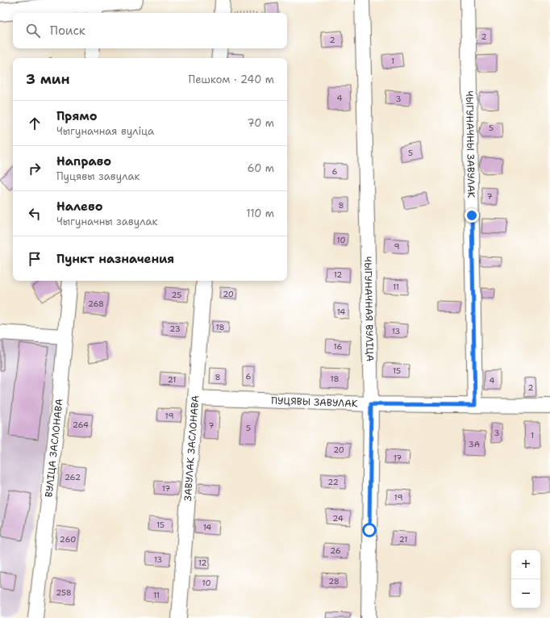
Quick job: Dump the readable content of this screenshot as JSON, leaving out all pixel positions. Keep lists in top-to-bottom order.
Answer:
{
  "streets": {
    "street": [
      "ЧЫГУНАЧНЫ ЗАВУЛАК",
      "ЧЫГУНАЧНАЯ ВУЛІЦА",
      "ПУЦЯВЫ ЗАВУЛАК",
      "ВУЛІЦА ЗАСЛОНАВА",
      "ЗАВУЛАК ЗАСЛОНАВА"
    ]
  },
  "crossings": [
    ["ЧЫГУНАЧНЫ ЗАВУЛАК", "ПУЦЯВЫ ЗАВУЛАК"],
    ["ЧЫГУНАЧНАЯ ВУЛІЦА", "ПУЦЯВЫ ЗАВУЛАК"],
    ["ПУЦЯВЫ ЗАВУЛАК", "ЗАВУЛАК ЗАСЛОНАВА"]
  ],
  "house_numbers": [
    "2",
    "2",
    "1",
    "4",
    "3",
    "5",
    "5",
    "6",
    "7",
    "8",
    "10",
    "9",
    "12",
    "11",
    "20",
    "25",
    "268",
    "14",
    "18",
    "23",
    "13",
    "16",
    "15",
    "6",
    "8",
    "18",
    "21",
    "4",
    "2",
    "19",
    "264",
    "7",
    "5",
    "3",
    "1",
    "3А",
    "20",
    "17",
    "262",
    "22",
    "17",
    "19",
    "24",
    "15",
    "14",
    "260",
    "21",
    "26",
    "13",
    "12",
    "28",
    "10",
    "258",
    "11"
  ],
  "page": {
    "search": "Поиск",
    "heading": ["3 мин", "Пешком · 240 m"],
    "list": [
      ["Прямо", "Чыгуначная вуліца", "70 m"],
      ["Направо", "Пуцявы завулак", "60 m"],
      ["Налево", "Чыгуначны завулак", "110 m"],
      "Пункт назначения"
    ],
    "map_buttons": ["+", "−"]
  }
}
